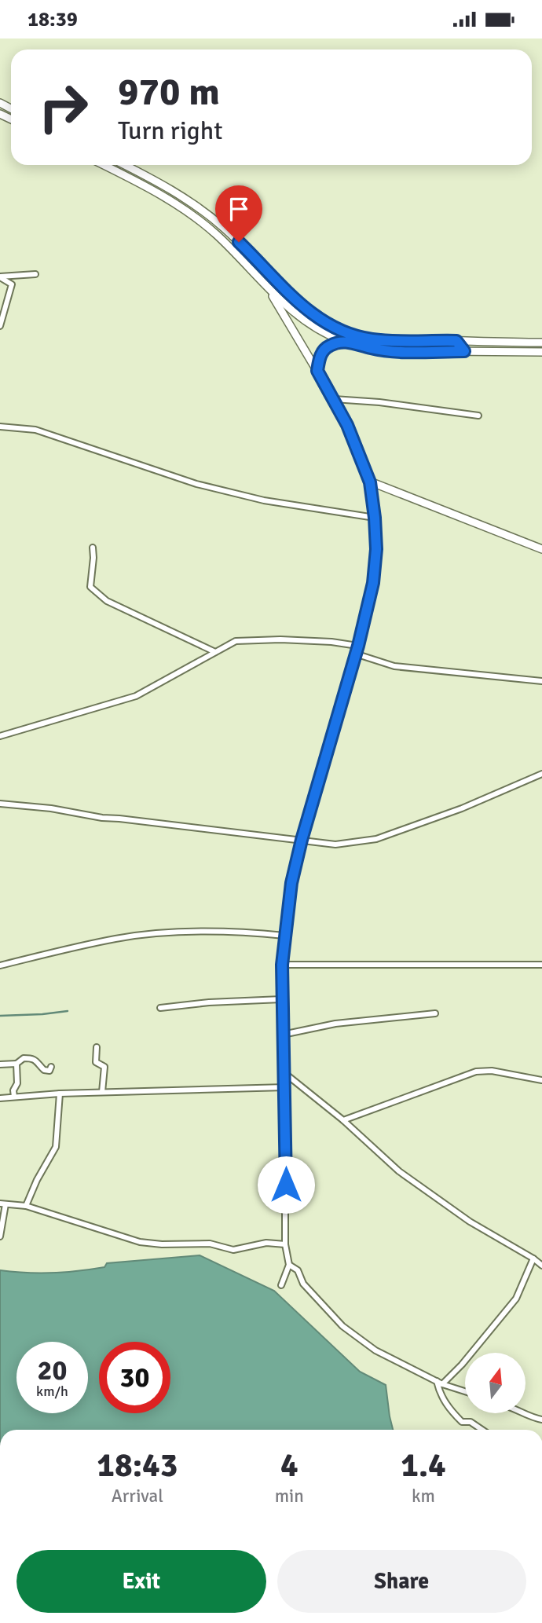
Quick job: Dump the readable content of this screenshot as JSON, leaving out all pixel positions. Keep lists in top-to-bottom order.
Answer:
{
  "north": "top",
  "page": {
    "status": "18:39",
    "turn": ["970 m", "Turn right"],
    "speed": "20 km/h",
    "limit": "30",
    "eta": [
      "18:43",
      "Arrival",
      "4",
      "min",
      "1.4",
      "km"
    ],
    "buttons": ["Exit", "Share"]
  }
}
